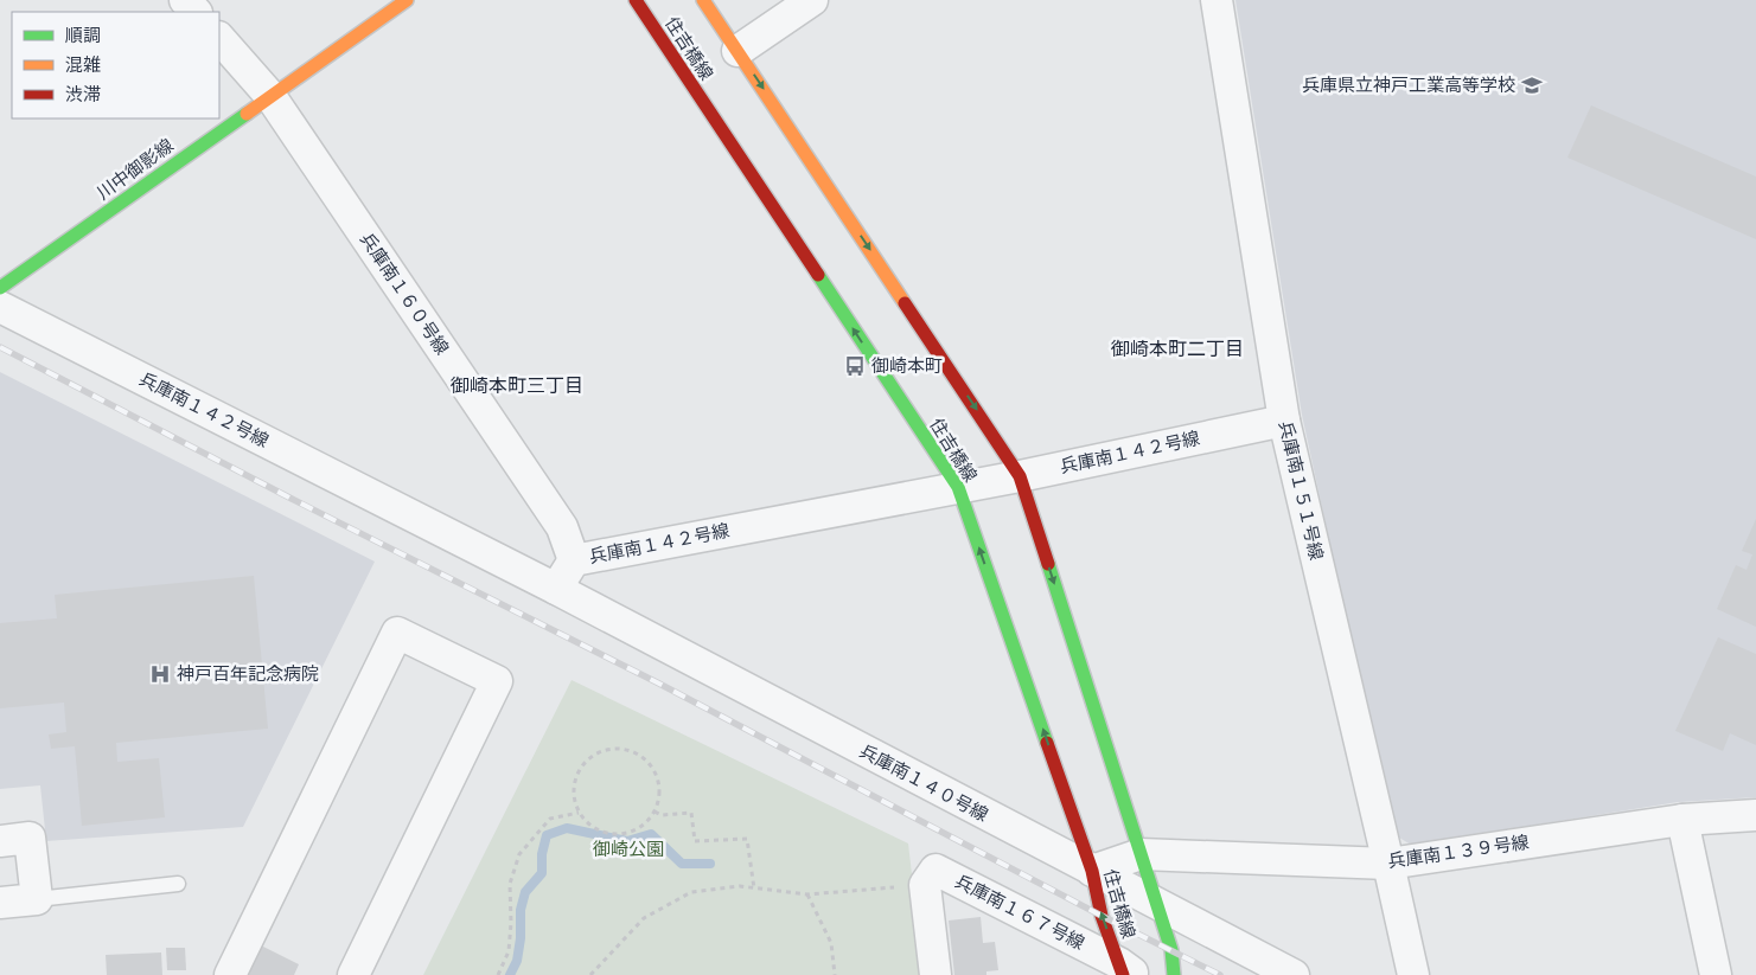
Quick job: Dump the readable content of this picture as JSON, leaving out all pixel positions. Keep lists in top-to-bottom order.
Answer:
{
  "streets": {
    "street": [
      "住吉橋線",
      "川中御影線",
      "兵庫南１６０号線",
      "兵庫南１４２号線",
      "兵庫南１５１号線",
      "兵庫南１４０号線",
      "兵庫南１３９号線",
      "兵庫南１６７号線"
    ]
  },
  "crossings": [
    ["住吉橋線", "兵庫南１４２号線"],
    ["住吉橋線", "兵庫南１４０号線"],
    ["住吉橋線", "兵庫南１３９号線"],
    ["住吉橋線", "兵庫南１６７号線"],
    ["川中御影線", "兵庫南１６０号線"],
    ["兵庫南１６０号線", "兵庫南１４２号線"],
    ["兵庫南１４２号線", "兵庫南１５１号線"],
    ["兵庫南１４２号線", "兵庫南１４０号線"],
    ["兵庫南１５１号線", "兵庫南１３９号線"],
    ["兵庫南１４０号線", "兵庫南１３９号線"]
  ],
  "districts": ["御崎本町二丁目", "御崎本町三丁目"],
  "parks": ["御崎公園"],
  "places": {
    "school or university": ["兵庫県立神戸工業高等学校"],
    "bus stop": ["御崎本町"],
    "hospital": ["神戸百年記念病院"]
  },
  "legend": ["順調", "混雑", "渋滞"]
}
